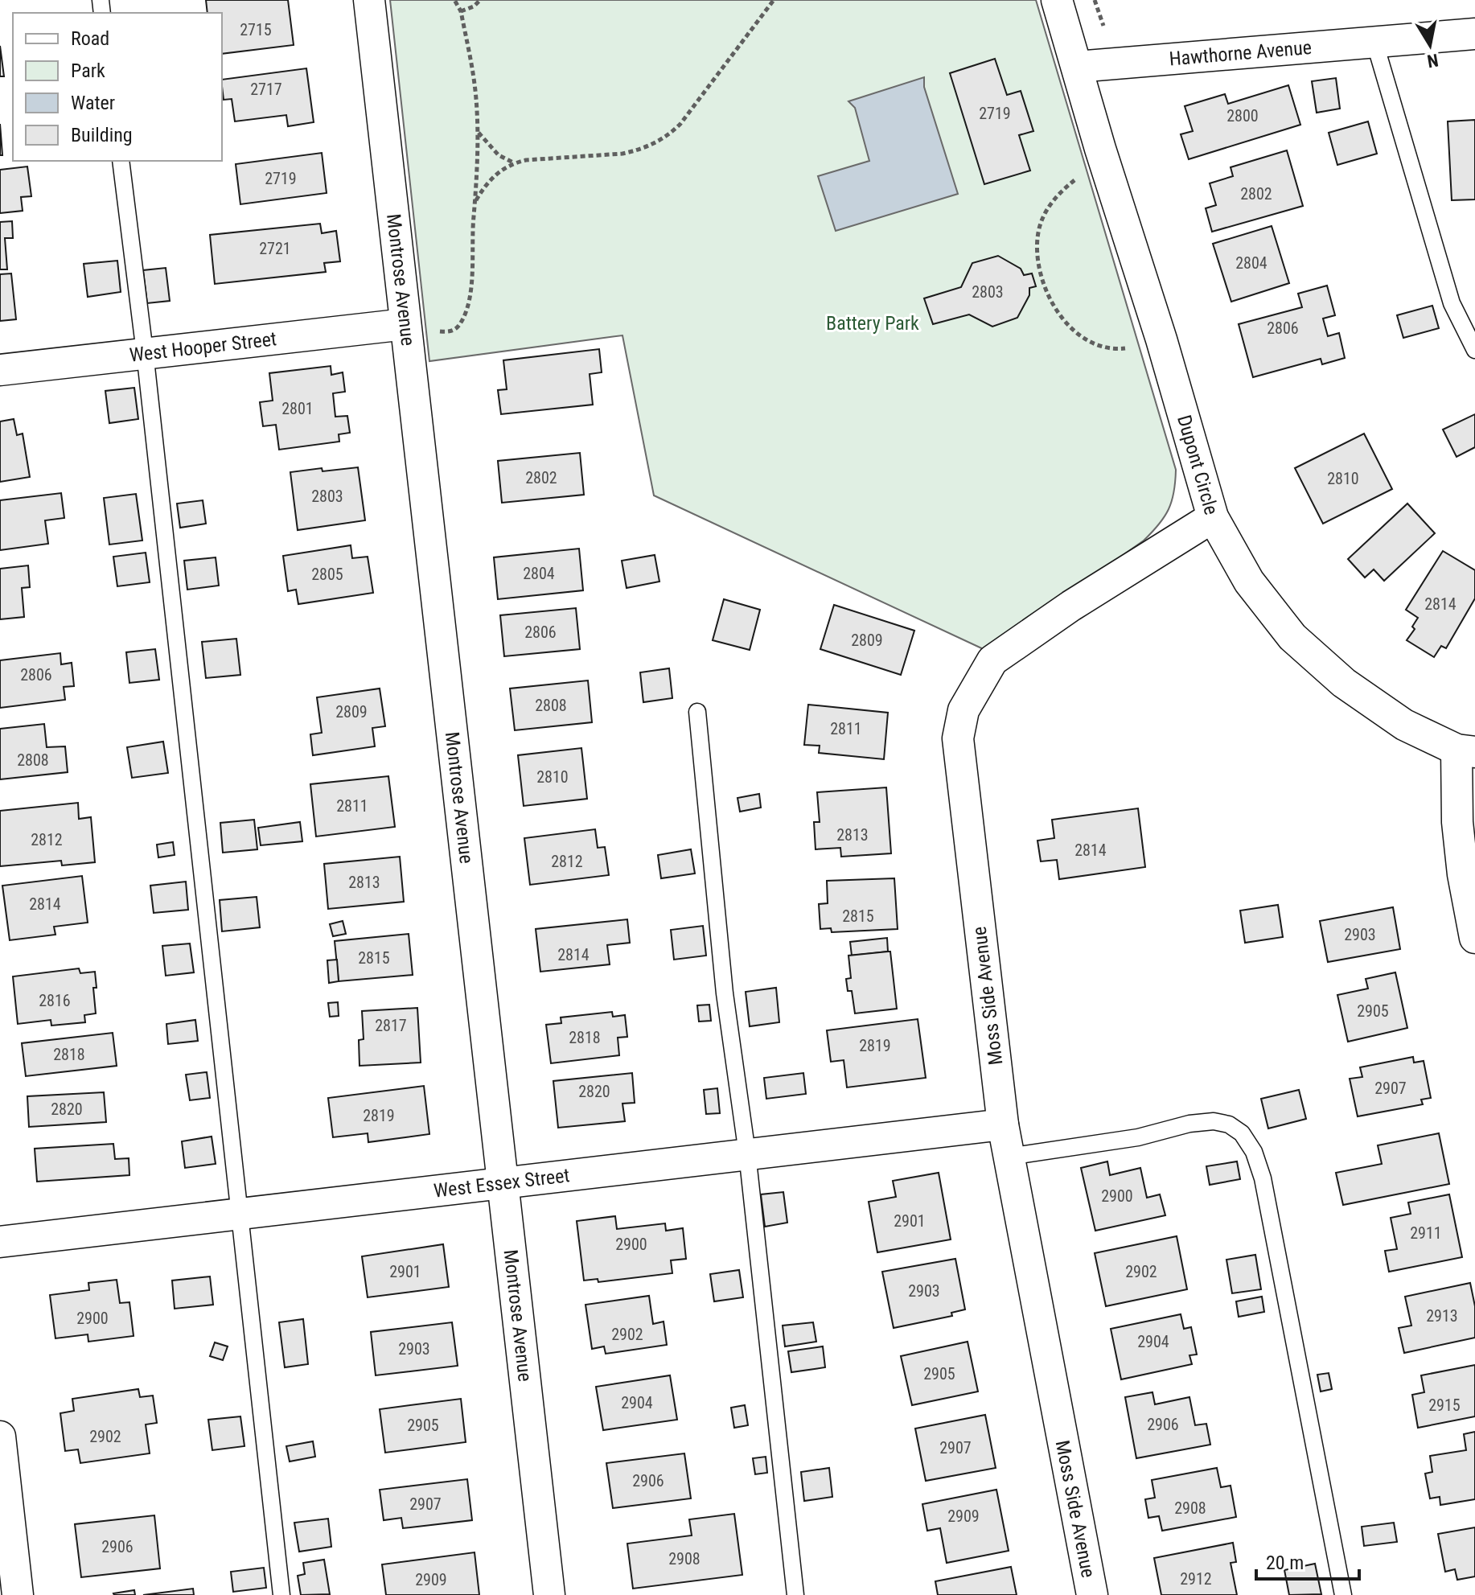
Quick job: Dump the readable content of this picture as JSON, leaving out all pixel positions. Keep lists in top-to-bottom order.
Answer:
{
  "streets": {
    "street": [
      "Hawthorne Avenue",
      "Montrose Avenue",
      "West Hooper Street",
      "Dupont Circle",
      "Moss Side Avenue",
      "West Essex Street"
    ]
  },
  "crossings": [
    ["Hawthorne Avenue", "Dupont Circle"],
    ["Montrose Avenue", "West Hooper Street"],
    ["Montrose Avenue", "West Essex Street"],
    ["Dupont Circle", "Moss Side Avenue"],
    ["Moss Side Avenue", "West Essex Street"]
  ],
  "parks": ["Battery Park"],
  "house_numbers": [
    "2715",
    "2717",
    "2719",
    "2800",
    "2719",
    "2802",
    "2721",
    "2804",
    "2803",
    "2806",
    "2801",
    "2802",
    "2810",
    "2803",
    "2804",
    "2805",
    "2814",
    "2806",
    "2809",
    "2806",
    "2808",
    "2809",
    "2811",
    "2808",
    "2810",
    "2811",
    "2813",
    "2812",
    "2814",
    "2812",
    "2813",
    "2814",
    "2815",
    "2903",
    "2814",
    "2815",
    "2816",
    "2905",
    "2817",
    "2818",
    "2819",
    "2818",
    "2907",
    "2820",
    "2820",
    "2819",
    "2900",
    "2901",
    "2911",
    "2900",
    "2901",
    "2902",
    "2903",
    "2913",
    "2900",
    "2902",
    "2904",
    "2903",
    "2905",
    "2904",
    "2915",
    "2906",
    "2905",
    "2902",
    "2907",
    "2906",
    "2907",
    "2908",
    "2909",
    "2906",
    "2908",
    "2912",
    "2909"
  ],
  "legend": [
    "Road",
    "Park",
    "Water",
    "Building"
  ],
  "scale_bar": "20 m",
  "north": "bottom"
}
